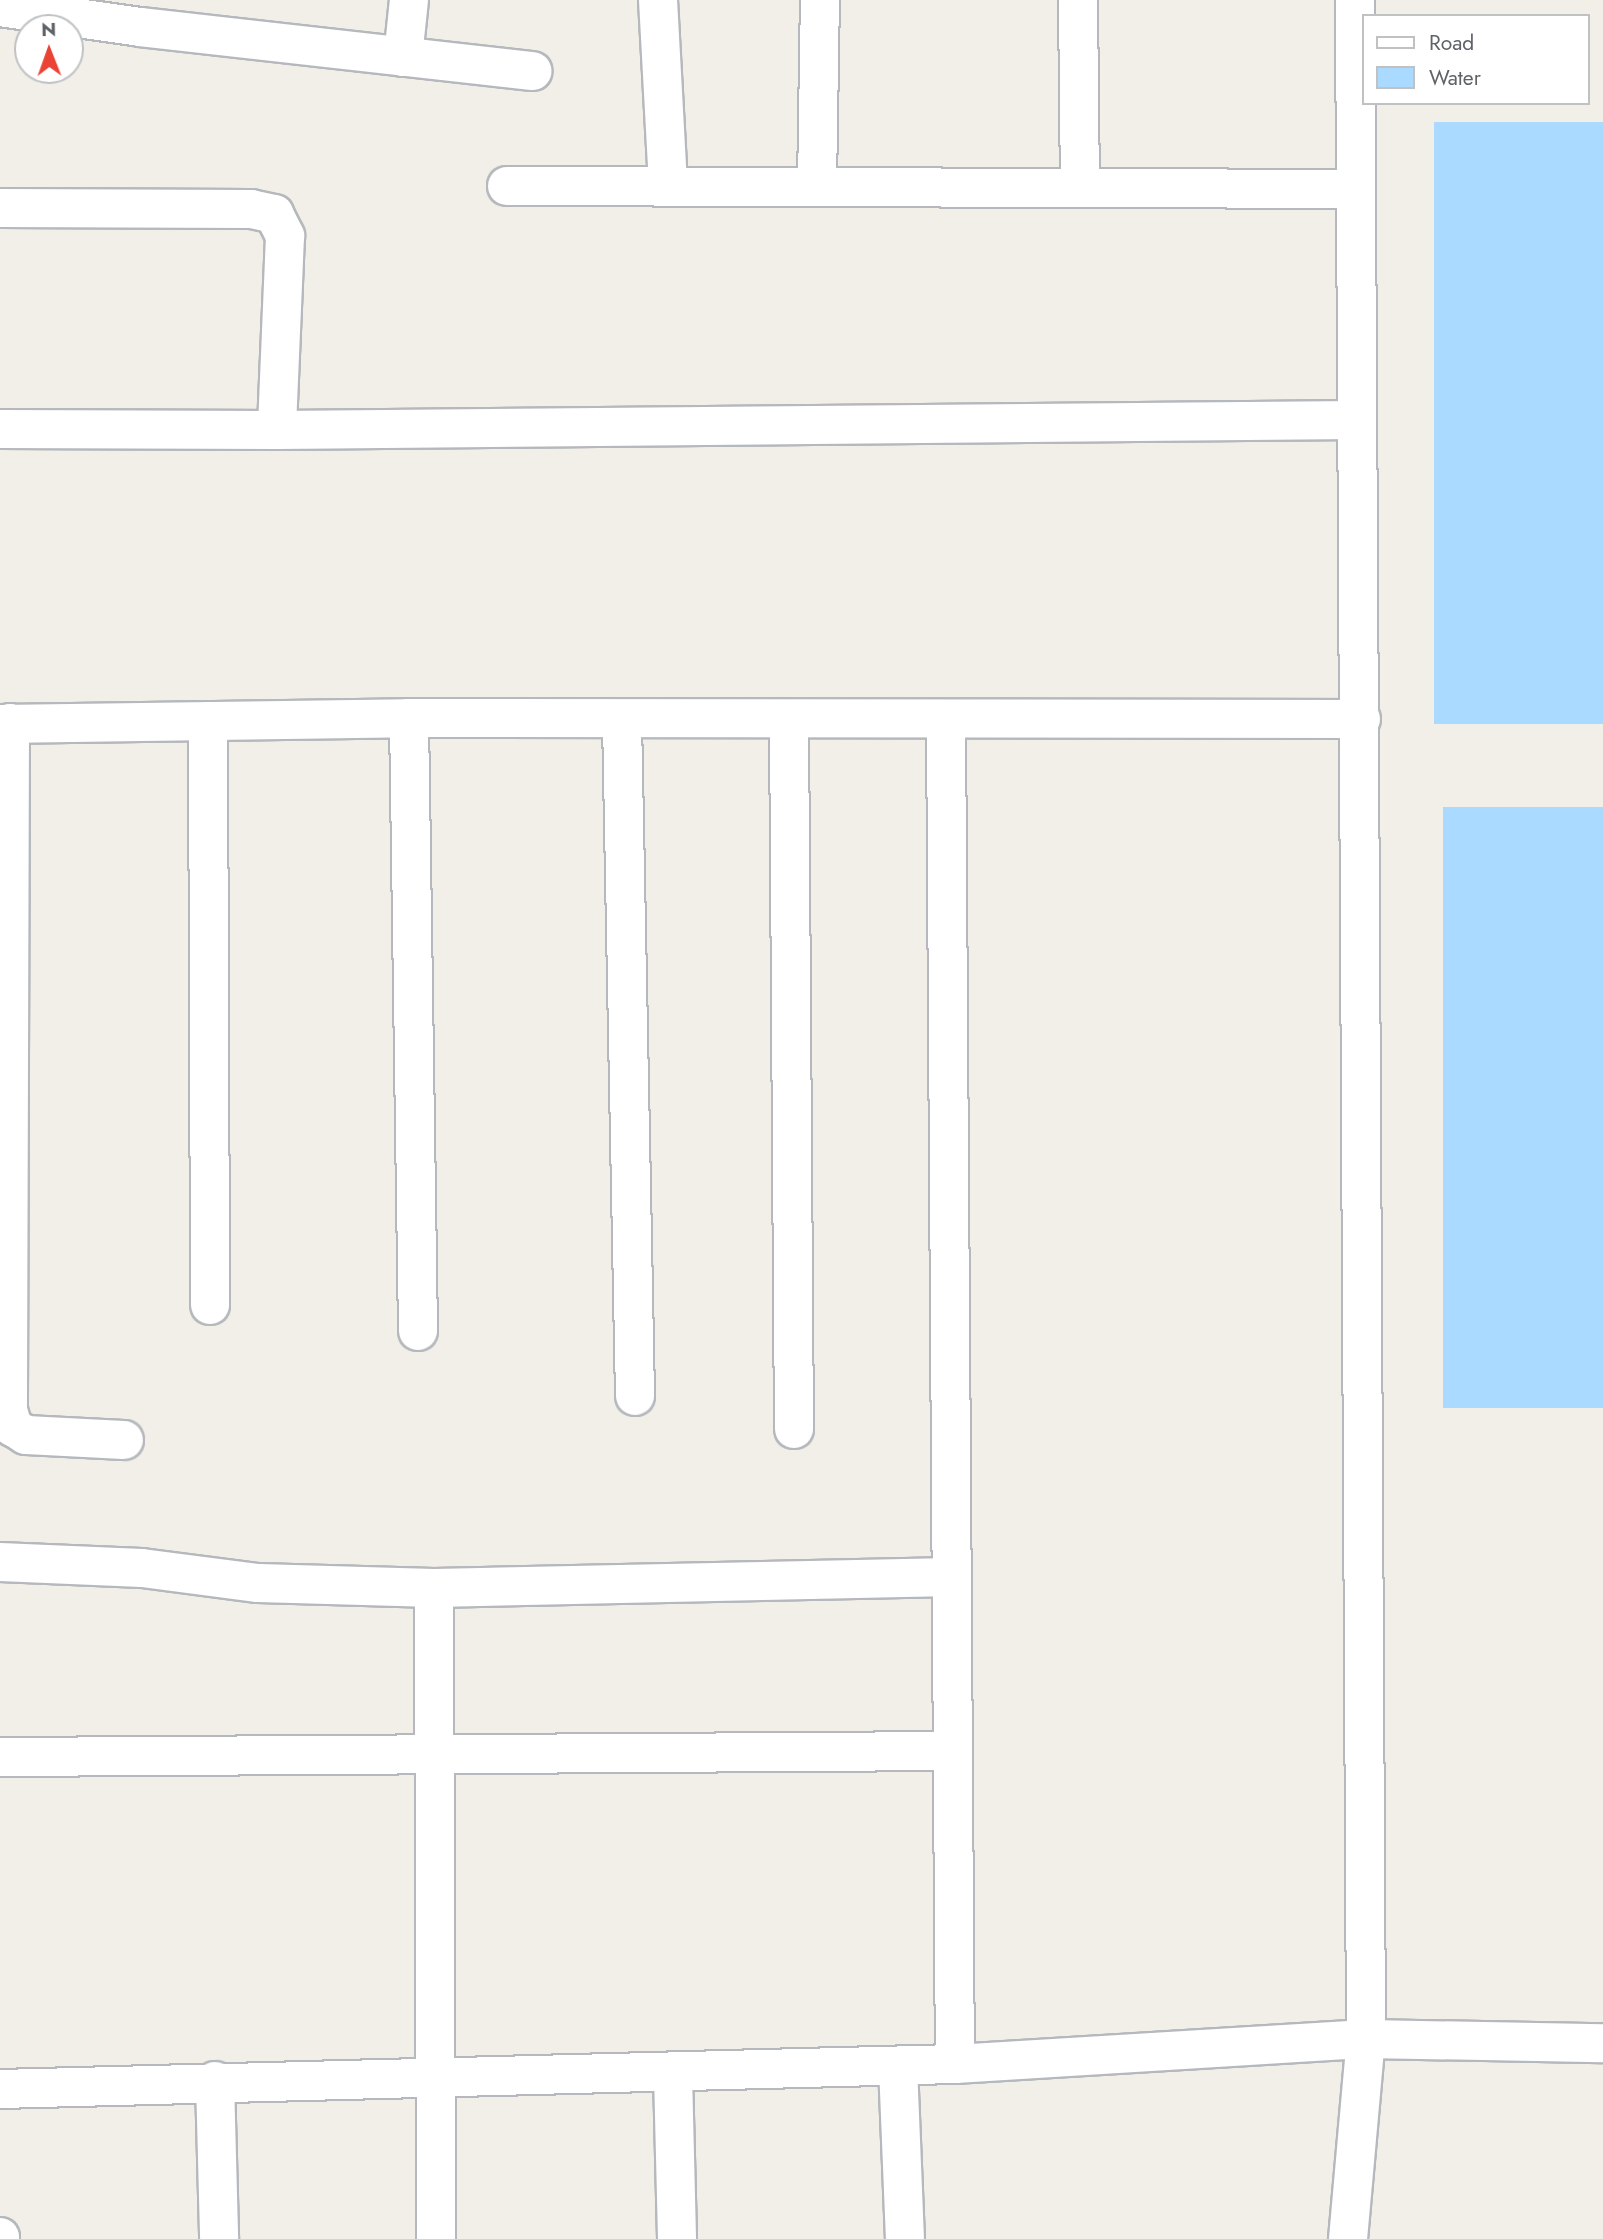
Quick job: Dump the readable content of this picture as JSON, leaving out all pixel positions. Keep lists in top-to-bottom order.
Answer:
{
  "legend": ["Road", "Water"],
  "north": "top"
}
